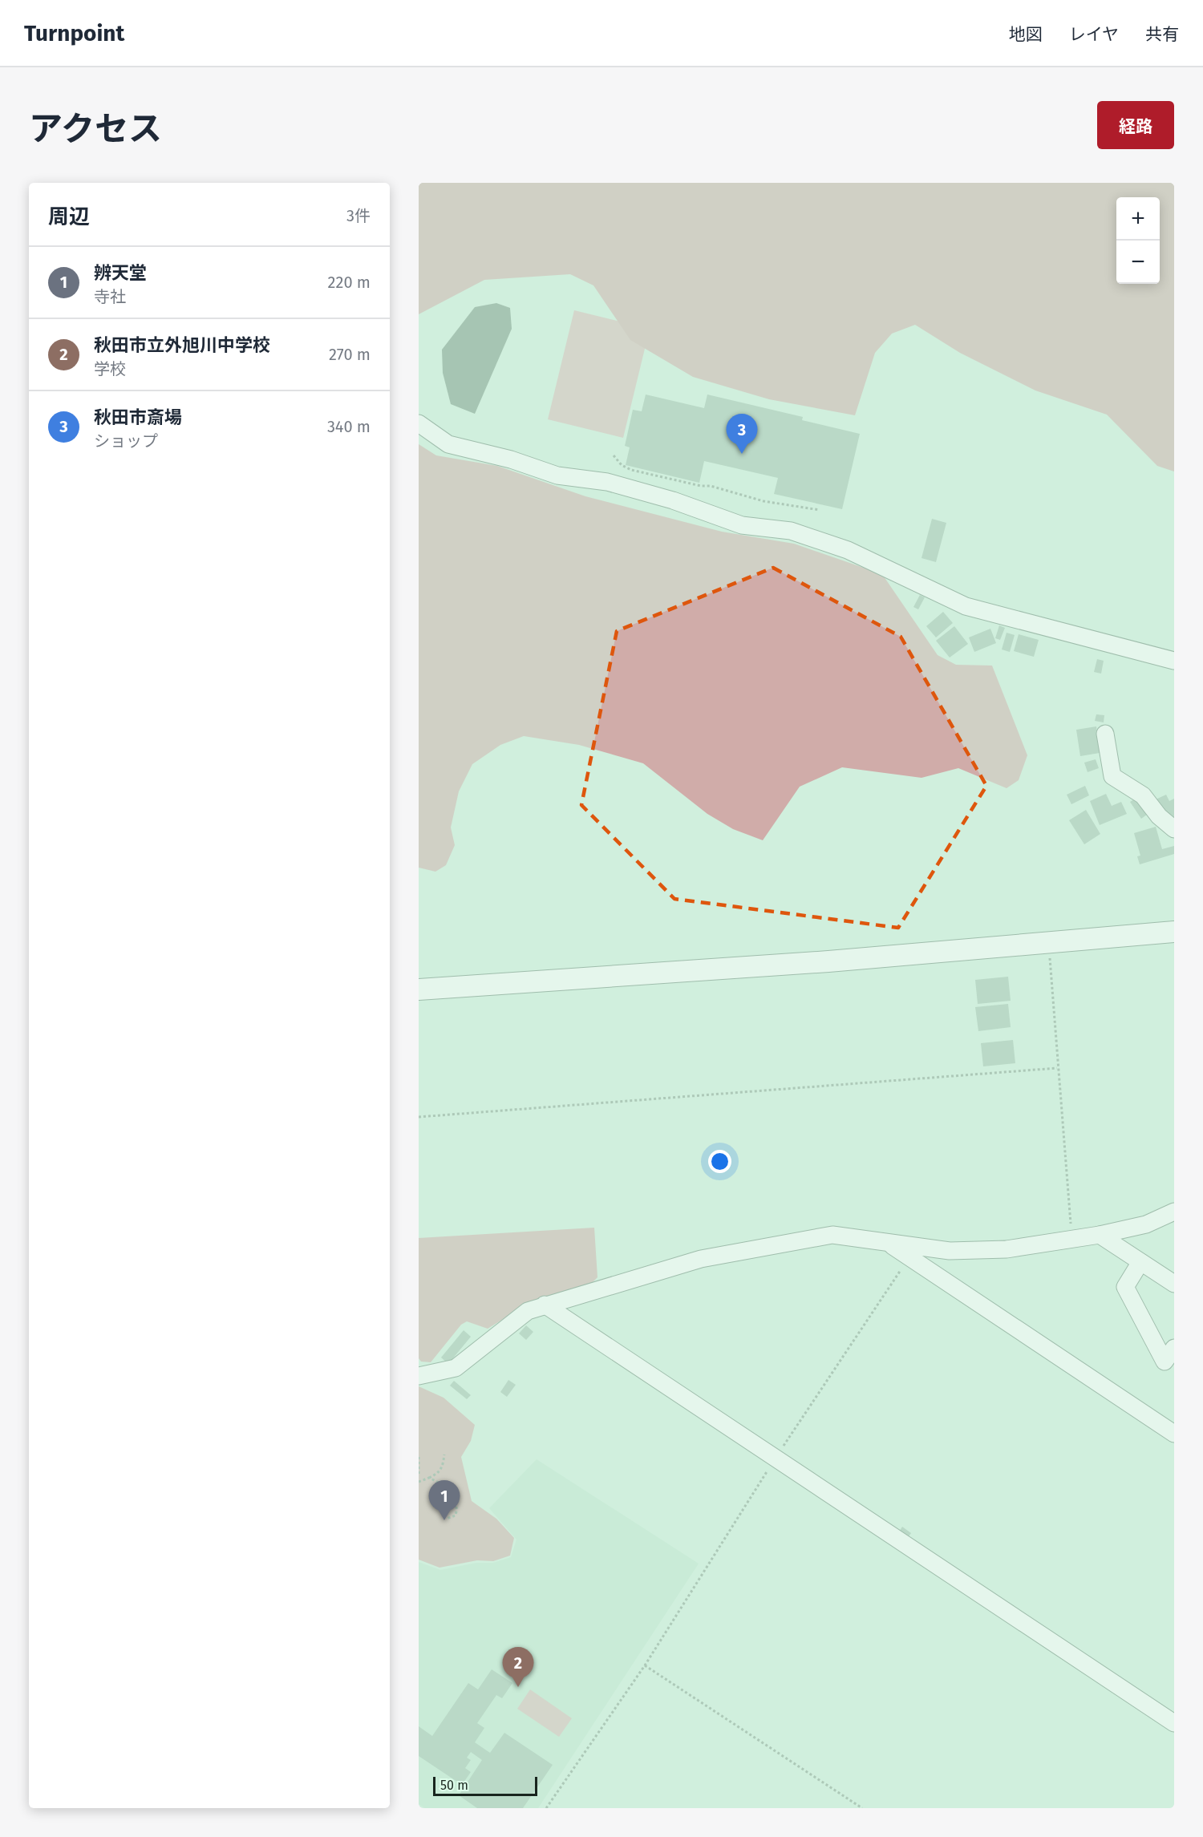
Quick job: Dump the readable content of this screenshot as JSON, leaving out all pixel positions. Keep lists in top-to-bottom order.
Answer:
{
  "scale_bar": "50 m",
  "page": {
    "header": "Turnpoint",
    "nav": ["地図", "レイヤ", "共有"],
    "title": "アクセス",
    "buttons": "経路",
    "heading": ["周辺", "3件"],
    "map_buttons": ["+", "−"],
    "list": [
      {
        "mark": "1",
        "name": "辨天堂",
        "note": "寺社",
        "value": "220 m"
      },
      {
        "mark": "2",
        "name": "秋田市立外旭川中学校",
        "note": "学校",
        "value": "270 m"
      },
      {
        "mark": "3",
        "name": "秋田市斎場",
        "note": "ショップ",
        "value": "340 m"
      }
    ],
    "pins": ["3", "1", "2"],
    "scale": "50 m"
  }
}
